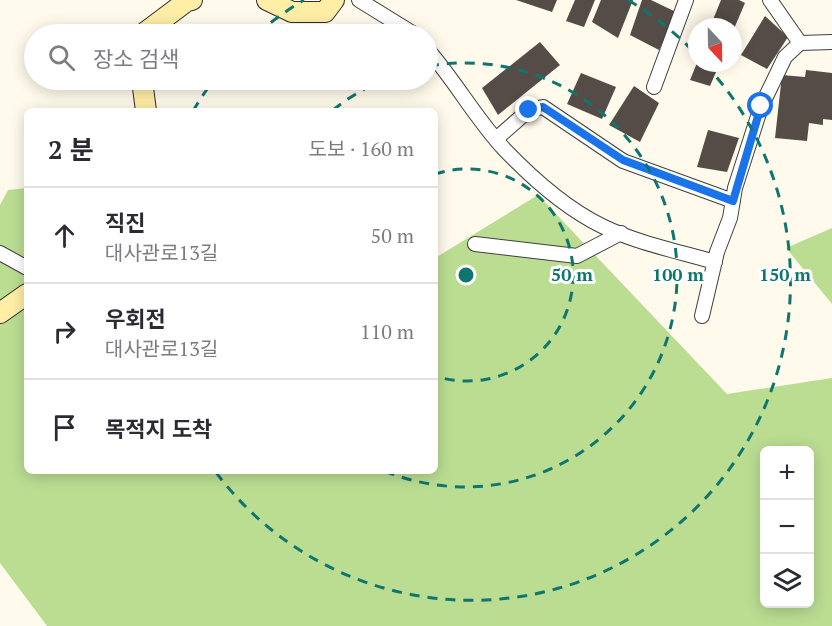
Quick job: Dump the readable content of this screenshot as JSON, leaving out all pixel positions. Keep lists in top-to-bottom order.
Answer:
{
  "north": "bottom",
  "page": {
    "search": "장소 검색",
    "heading": ["2 분", "도보 · 160 m"],
    "list": [
      ["직진", "대사관로13길", "50 m"],
      ["우회전", "대사관로13길", "110 m"],
      "목적지 도착"
    ],
    "map_buttons": ["+", "−"]
  },
  "rings": ["50 m", "100 m", "150 m"]
}
